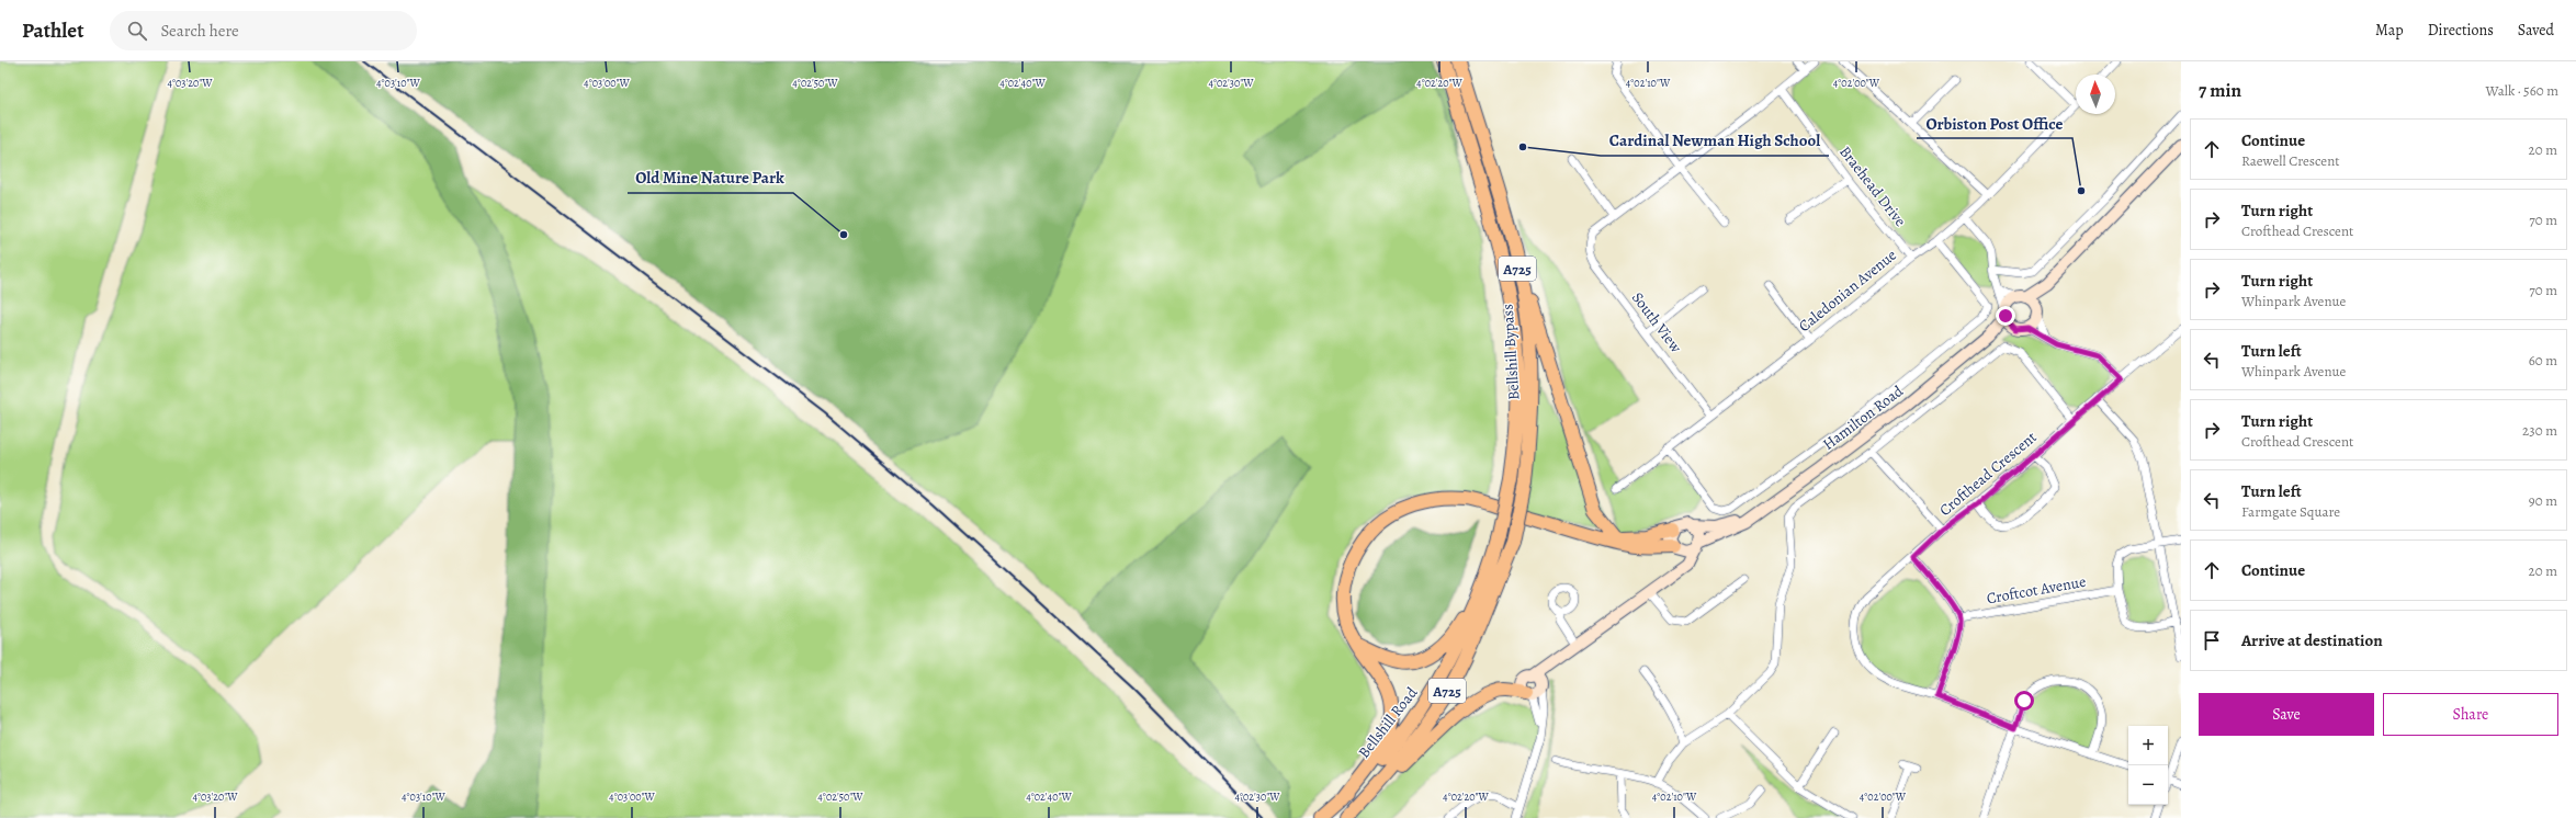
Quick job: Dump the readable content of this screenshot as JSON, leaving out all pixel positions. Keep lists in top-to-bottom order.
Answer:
{
  "streets": {
    "highway": ["A725", "Bellshill Bypass", "Bellshill Road"],
    "main road": ["Hamilton Road"],
    "street": [
      "Braehead Drive",
      "Caledonian Avenue",
      "South View",
      "Crofthead Crescent",
      "Croftcot Avenue"
    ]
  },
  "crossings": [
    ["Braehead Drive", "Caledonian Avenue"],
    ["Caledonian Avenue", "South View"],
    ["Bellshill Bypass", "Bellshill Road"],
    ["Crofthead Crescent", "Croftcot Avenue"]
  ],
  "places": ["Cardinal Newman High School", "Orbiston Post Office", "Old Mine Nature Park"],
  "north": "top",
  "page": {
    "header": "Pathlet",
    "search": "Search here",
    "nav": ["Map", "Directions", "Saved"],
    "heading": ["7 min", "Walk · 560 m"],
    "list": [
      ["Continue", "Raewell Crescent", "20 m"],
      ["Turn right", "Crofthead Crescent", "70 m"],
      ["Turn right", "Whinpark Avenue", "70 m"],
      ["Turn left", "Whinpark Avenue", "60 m"],
      ["Turn right", "Crofthead Crescent", "230 m"],
      ["Turn left", "Farmgate Square", "90 m"],
      ["Continue", "20 m"],
      "Arrive at destination"
    ],
    "buttons": ["Save", "Share"],
    "map_buttons": ["+", "−"]
  },
  "coordinates": [
    "4°03'20\"W",
    "4°03'10\"W",
    "4°03'00\"W",
    "4°02'50\"W",
    "4°02'40\"W",
    "4°02'30\"W",
    "4°02'20\"W",
    "4°02'10\"W",
    "4°02'00\"W"
  ]
}
